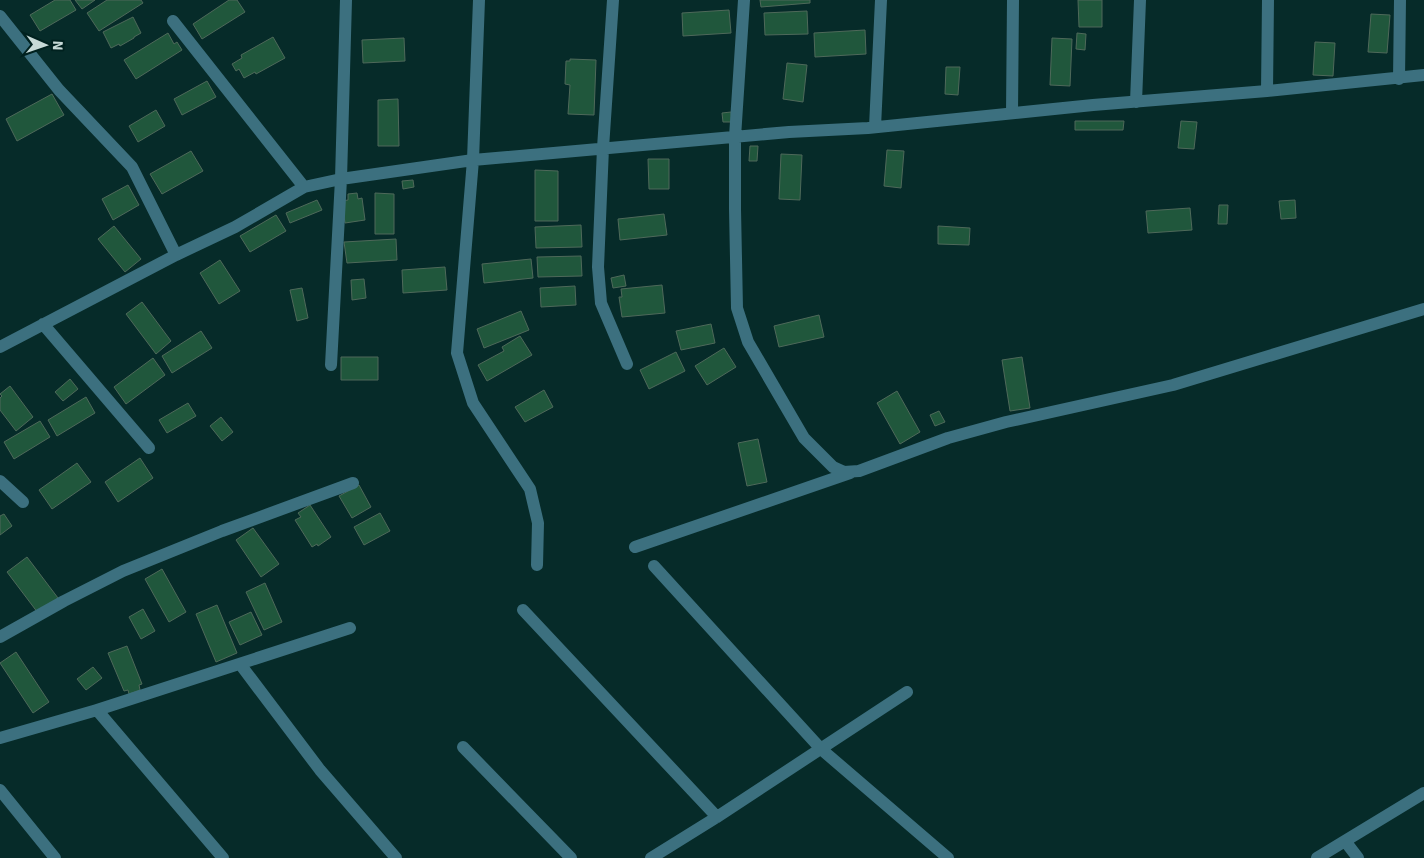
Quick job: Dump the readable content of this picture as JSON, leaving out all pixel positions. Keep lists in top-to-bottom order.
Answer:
{
  "north": "right"
}
